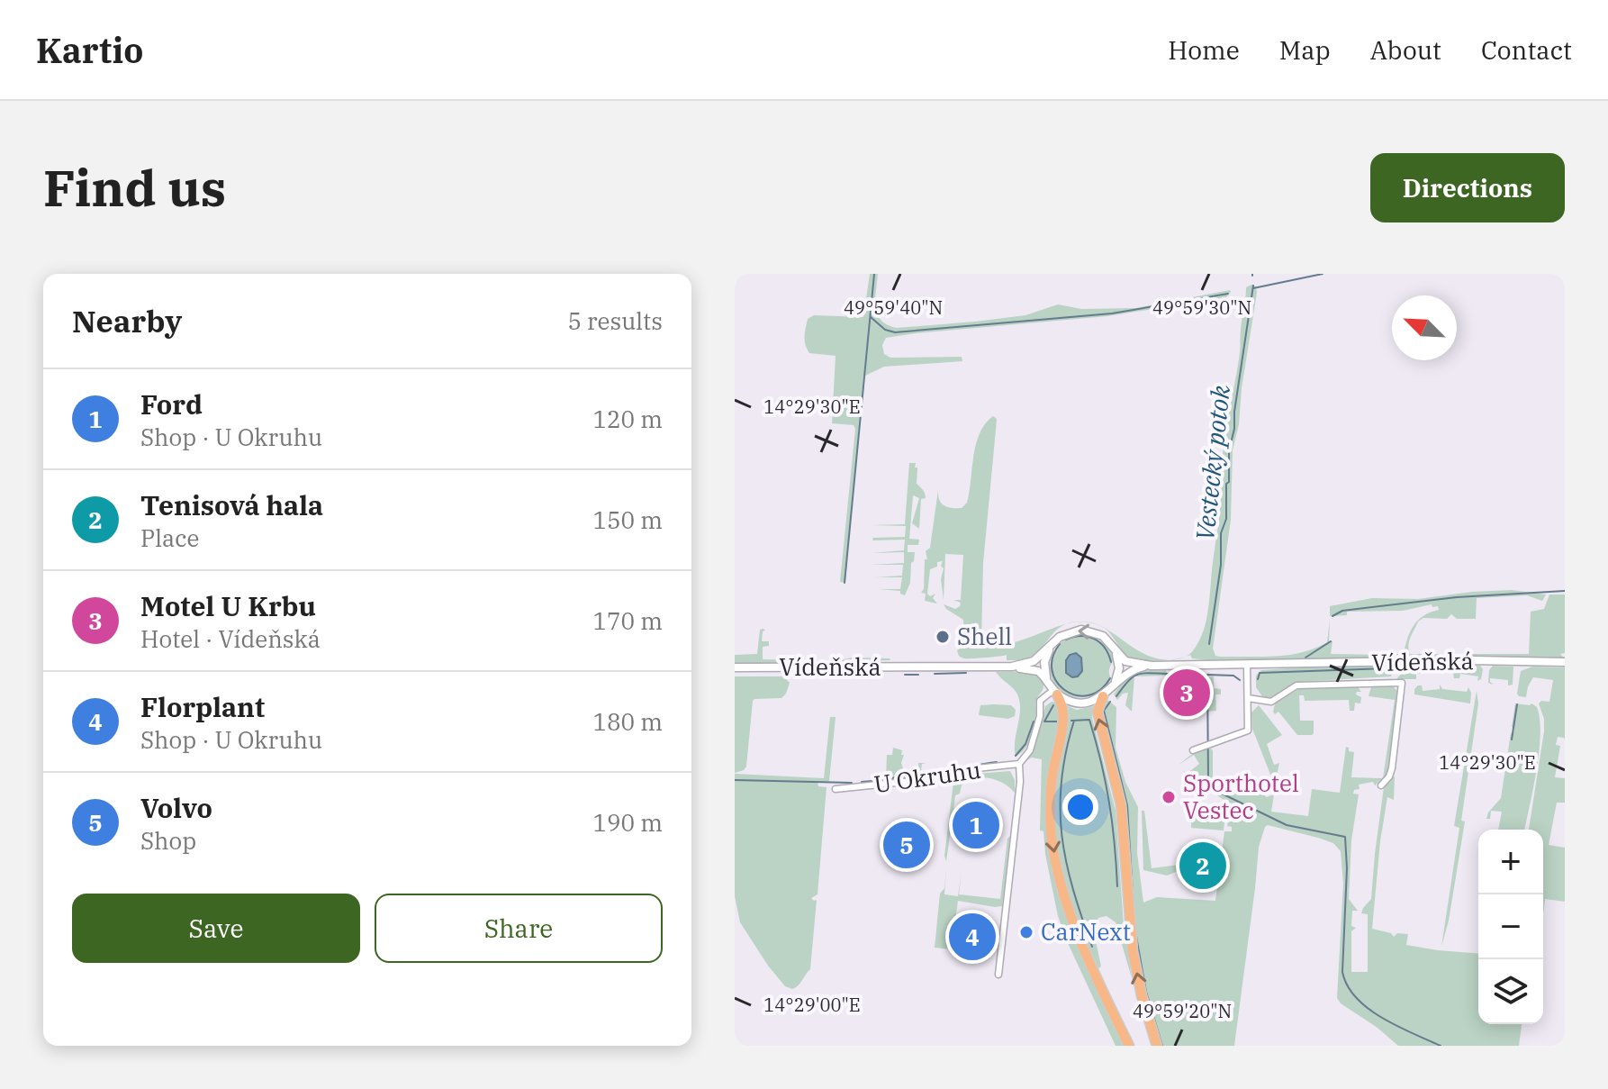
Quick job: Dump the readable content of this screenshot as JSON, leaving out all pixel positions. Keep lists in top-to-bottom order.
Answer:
{
  "streets": {
    "main road": ["Vídeňská"],
    "street": ["U Okruhu"]
  },
  "water": ["Vestecký potok"],
  "places": ["Shell", "Sporthotel Vestec", "CarNext"],
  "north": "top left",
  "page": {
    "header": "Kartio",
    "nav": [
      "Home",
      "Map",
      "About",
      "Contact"
    ],
    "buttons": [
      "Directions",
      ["Save", "Share"]
    ],
    "title": "Find us",
    "heading": ["Nearby", "5 results"],
    "list": [
      {
        "mark": "1",
        "name": "Ford",
        "note": "Shop · U Okruhu",
        "value": "120 m"
      },
      {
        "mark": "2",
        "name": "Tenisová hala",
        "note": "Place",
        "value": "150 m"
      },
      {
        "mark": "3",
        "name": "Motel U Krbu",
        "note": "Hotel · Vídeňská",
        "value": "170 m"
      },
      {
        "mark": "4",
        "name": "Florplant",
        "note": "Shop · U Okruhu",
        "value": "180 m"
      },
      {
        "mark": "5",
        "name": "Volvo",
        "note": "Shop",
        "value": "190 m"
      }
    ],
    "pins": [
      "3",
      "1",
      "5",
      "2",
      "4"
    ],
    "map_buttons": ["+", "−"]
  },
  "coordinates": [
    "49°59'40\"N",
    "49°59'30\"N",
    "14°29'30\"E",
    "14°29'00\"E",
    "49°59'20\"N"
  ]
}
